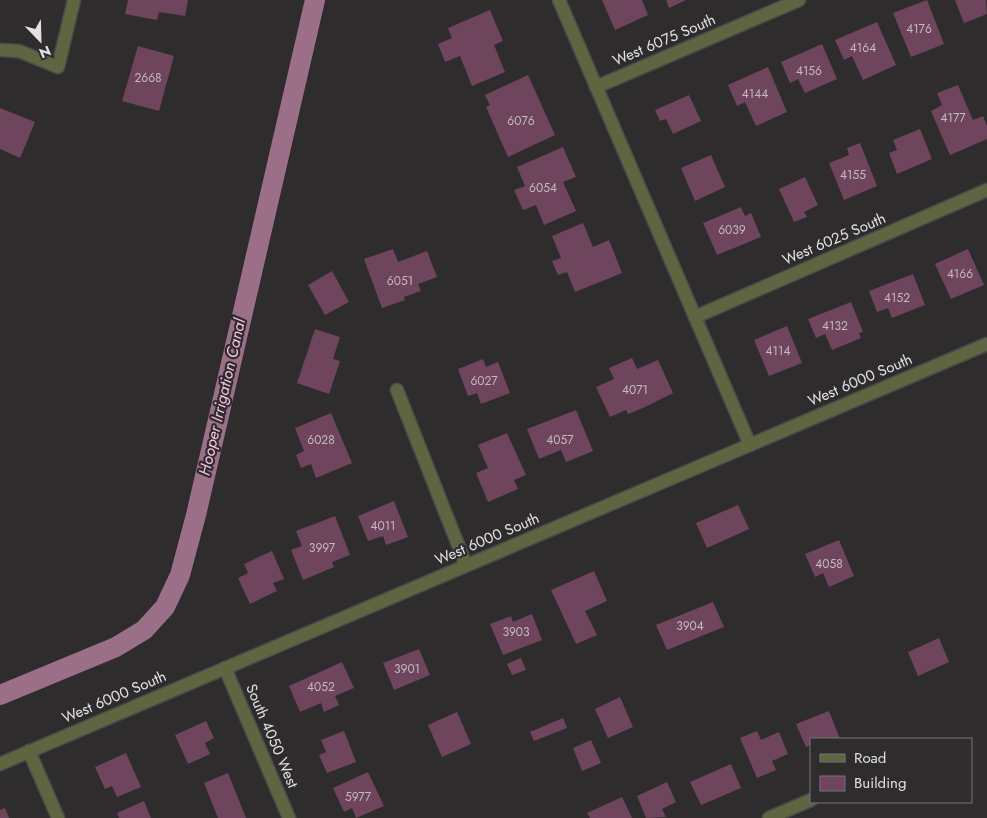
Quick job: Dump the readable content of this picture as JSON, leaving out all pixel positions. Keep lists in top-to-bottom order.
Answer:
{
  "streets": {
    "street": [
      "West 6075 South",
      "West 6025 South",
      "West 6000 South",
      "South 4050 West"
    ]
  },
  "crossings": [
    ["West 6000 South", "South 4050 West"]
  ],
  "water": ["Hooper Irrigation Canal"],
  "house_numbers": [
    "4176",
    "4164",
    "4156",
    "2668",
    "4144",
    "4177",
    "6076",
    "4155",
    "6054",
    "6039",
    "4166",
    "6051",
    "4152",
    "4132",
    "4114",
    "6027",
    "4071",
    "6028",
    "4057",
    "4011",
    "3997",
    "4058",
    "3904",
    "3903",
    "3901",
    "4052",
    "5977"
  ],
  "legend": ["Road", "Building"],
  "north": "bottom right"
}
